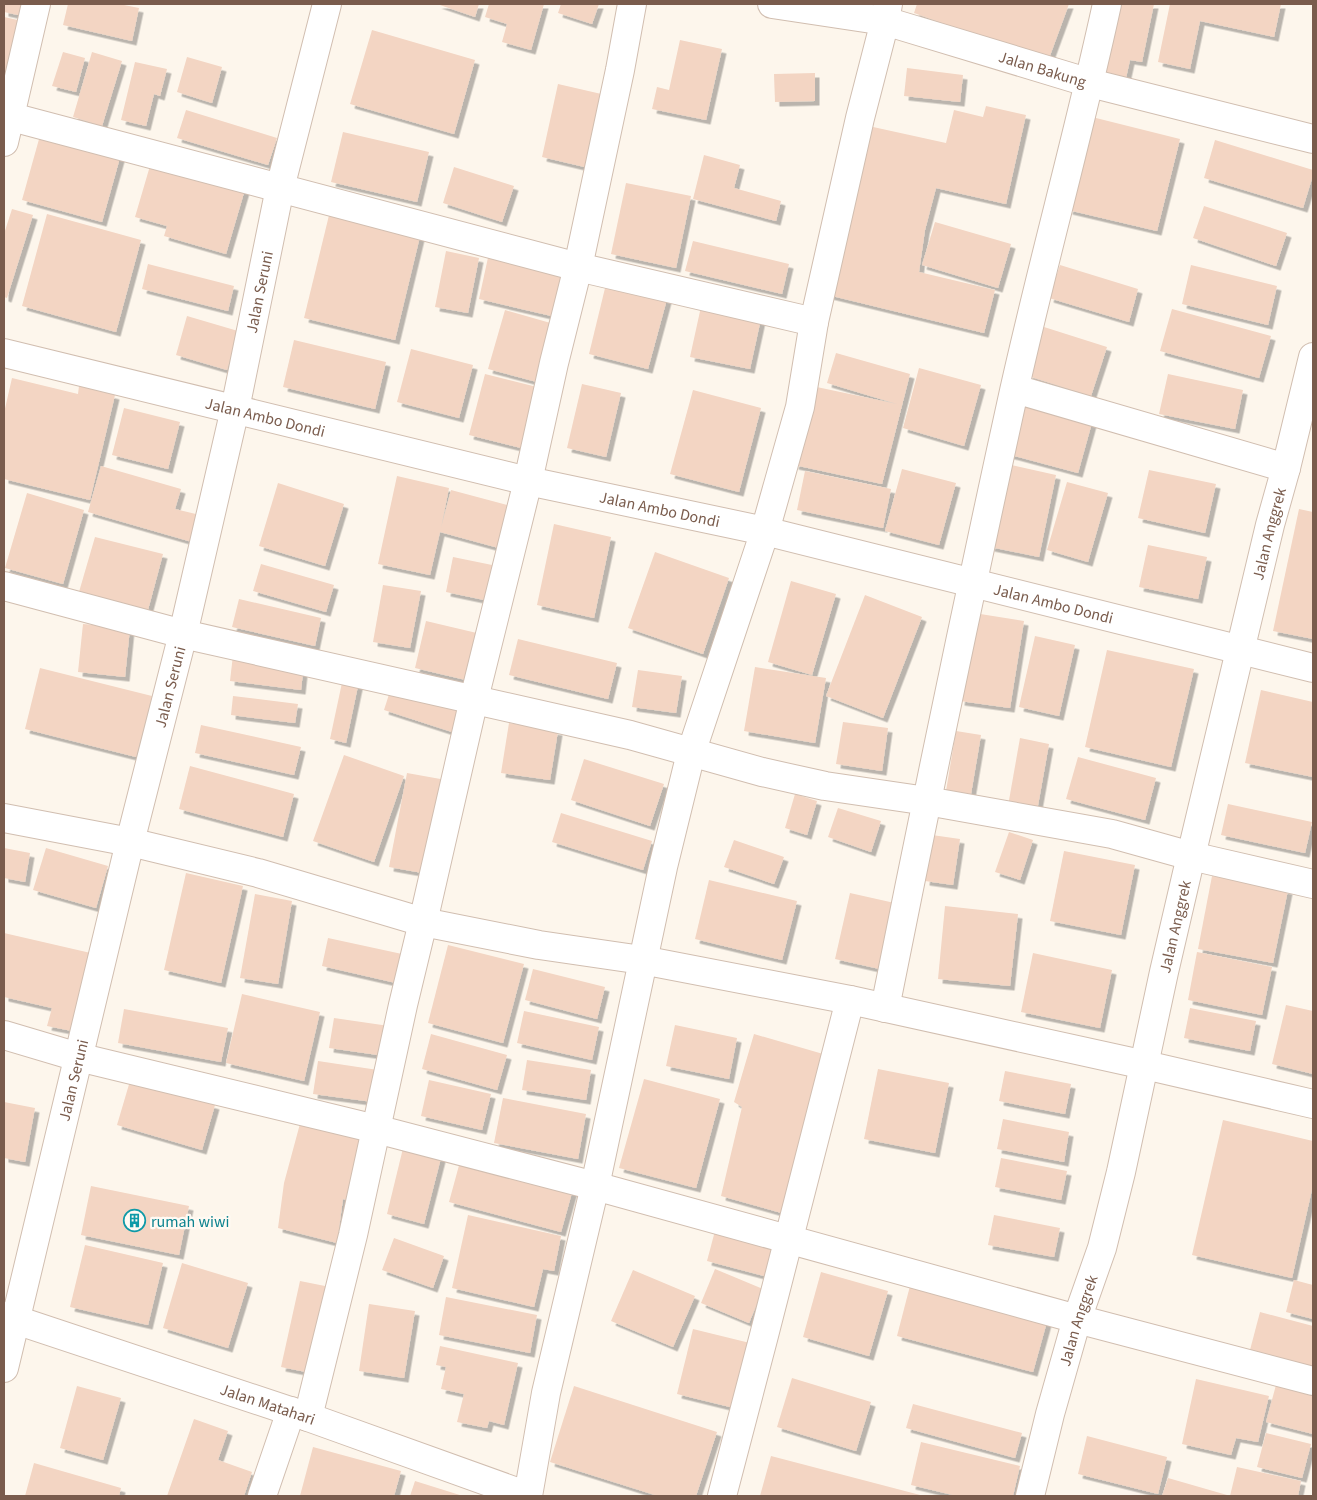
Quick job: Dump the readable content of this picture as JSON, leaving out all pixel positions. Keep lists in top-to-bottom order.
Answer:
{
  "streets": {
    "street": [
      "Jalan Bakung",
      "Jalan Seruni",
      "Jalan Ambo Dondi",
      "Jalan Anggrek",
      "Jalan Matahari"
    ]
  },
  "crossings": [
    ["Jalan Seruni", "Jalan Ambo Dondi"],
    ["Jalan Seruni", "Jalan Matahari"],
    ["Jalan Ambo Dondi", "Jalan Anggrek"]
  ],
  "places": {
    "building": ["rumah wiwi"]
  }
}
